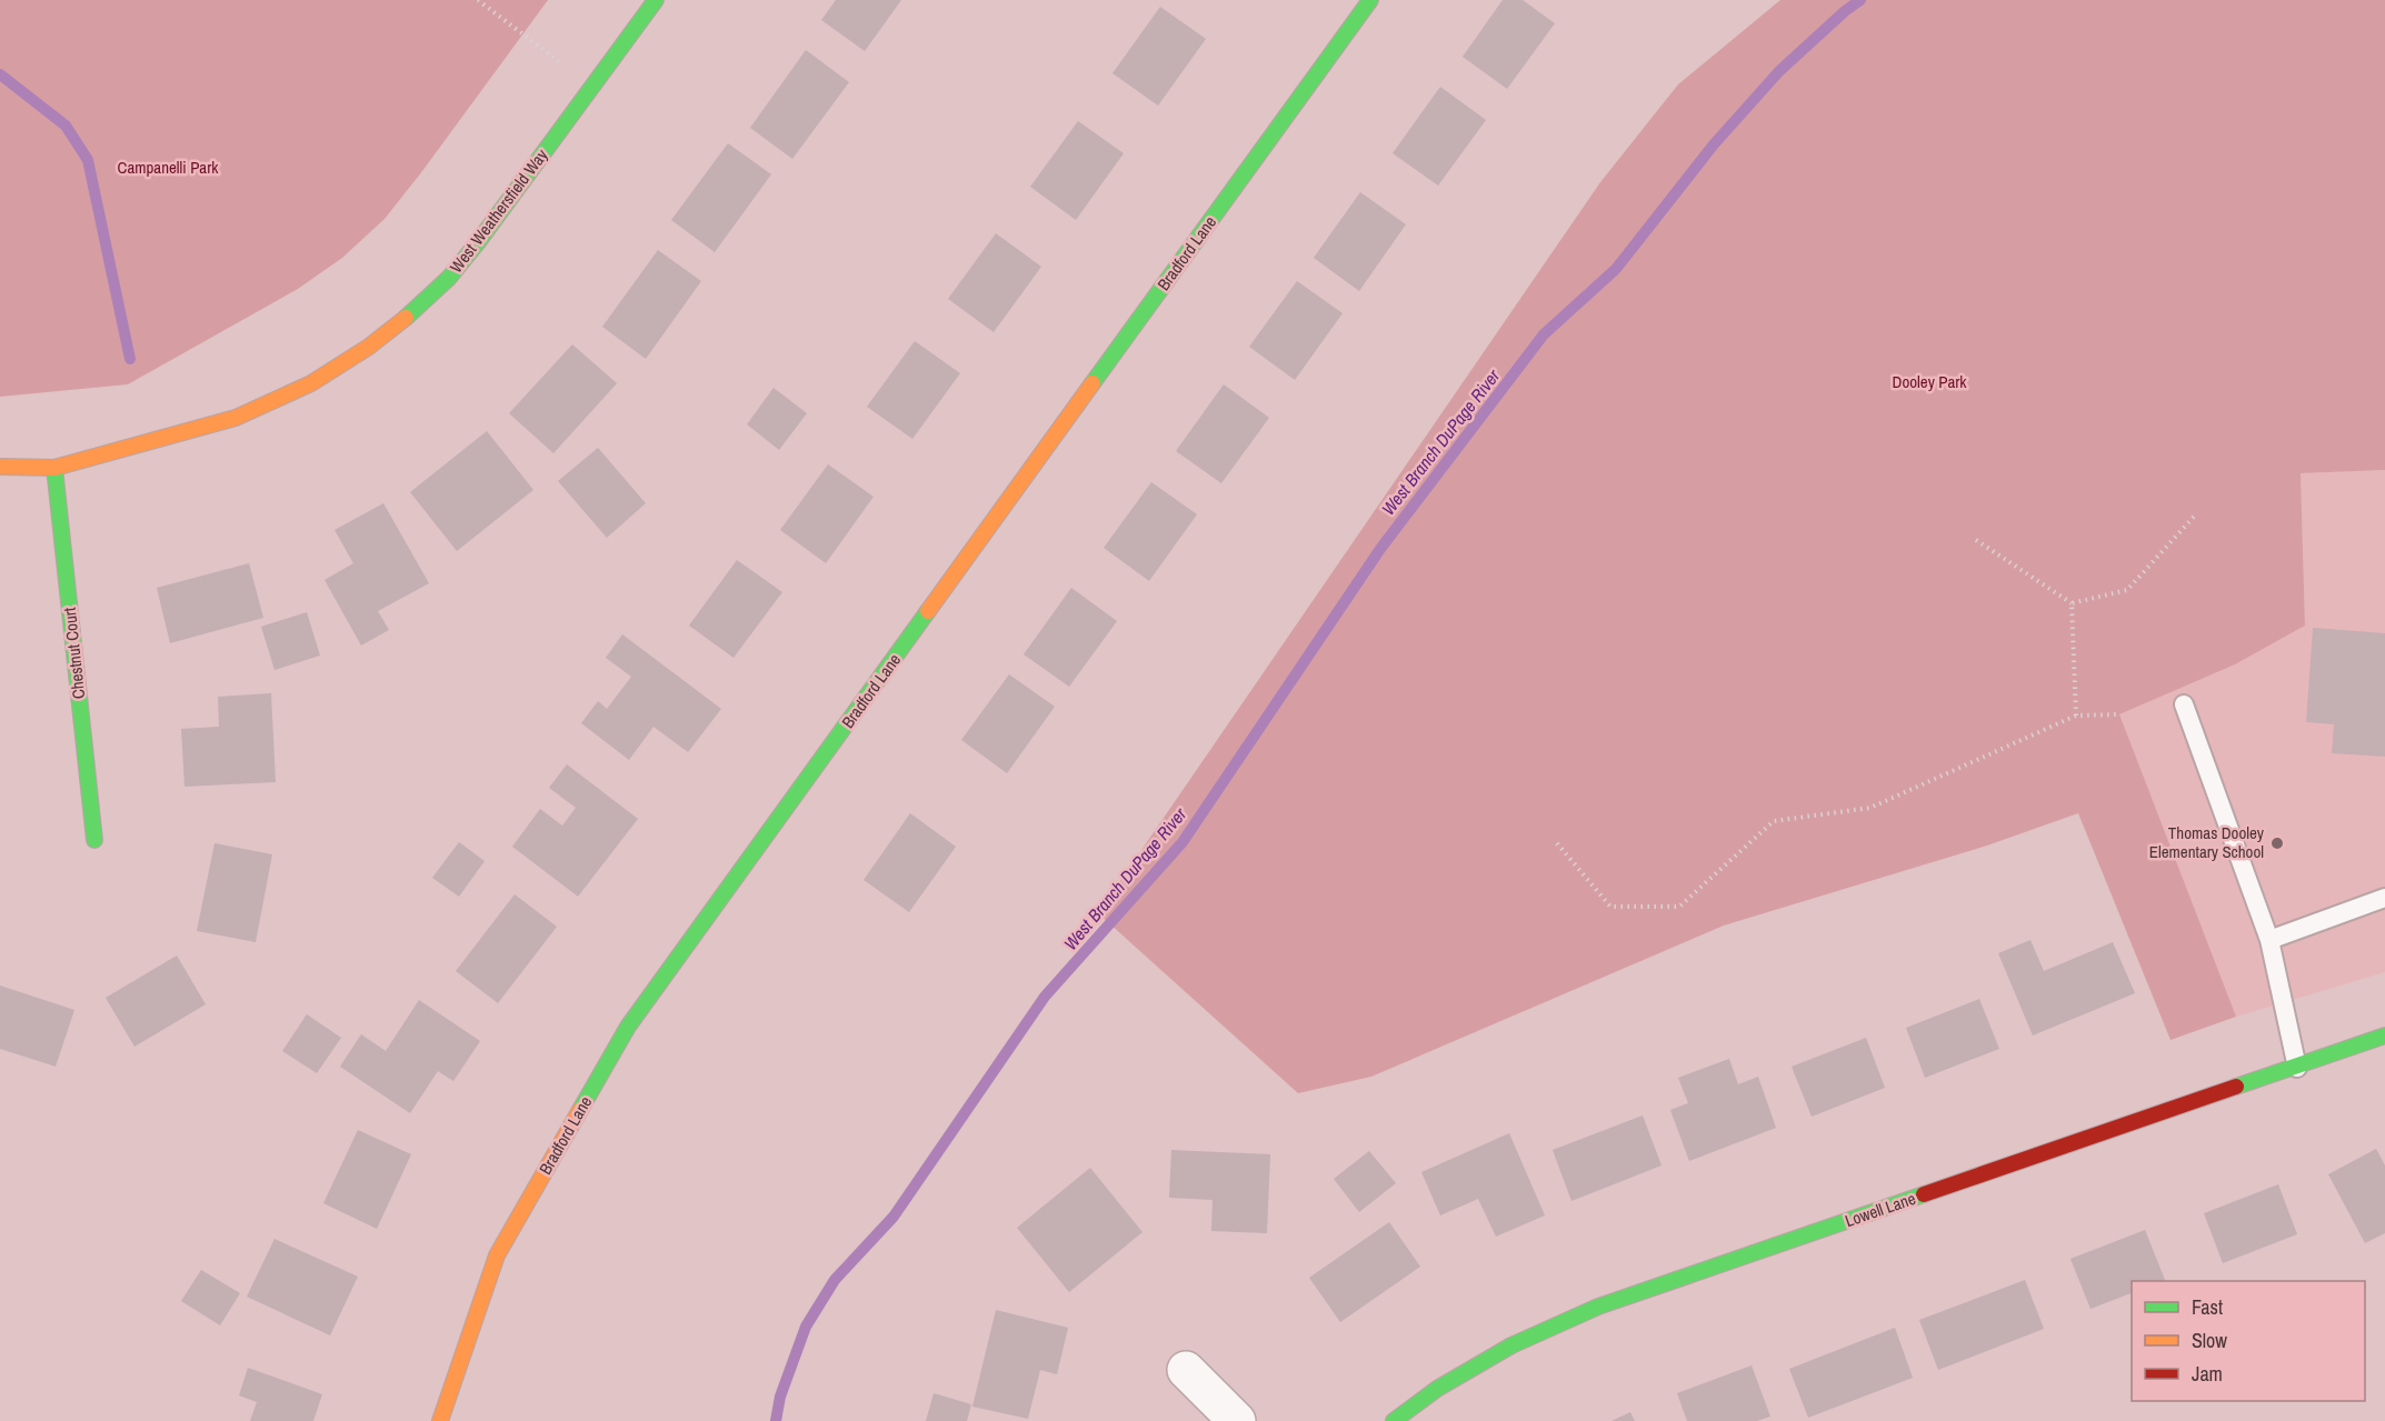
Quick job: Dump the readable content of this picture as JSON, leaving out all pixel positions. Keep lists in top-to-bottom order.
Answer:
{
  "streets": {
    "street": [
      "West Weathersfield Way",
      "Bradford Lane",
      "Chestnut Court",
      "Lowell Lane"
    ]
  },
  "crossings": [
    ["West Weathersfield Way", "Chestnut Court"]
  ],
  "water": ["West Branch DuPage River"],
  "parks": ["Campanelli Park", "Dooley Park"],
  "places": ["Thomas Dooley Elementary School"],
  "legend": ["Fast", "Slow", "Jam"]
}
